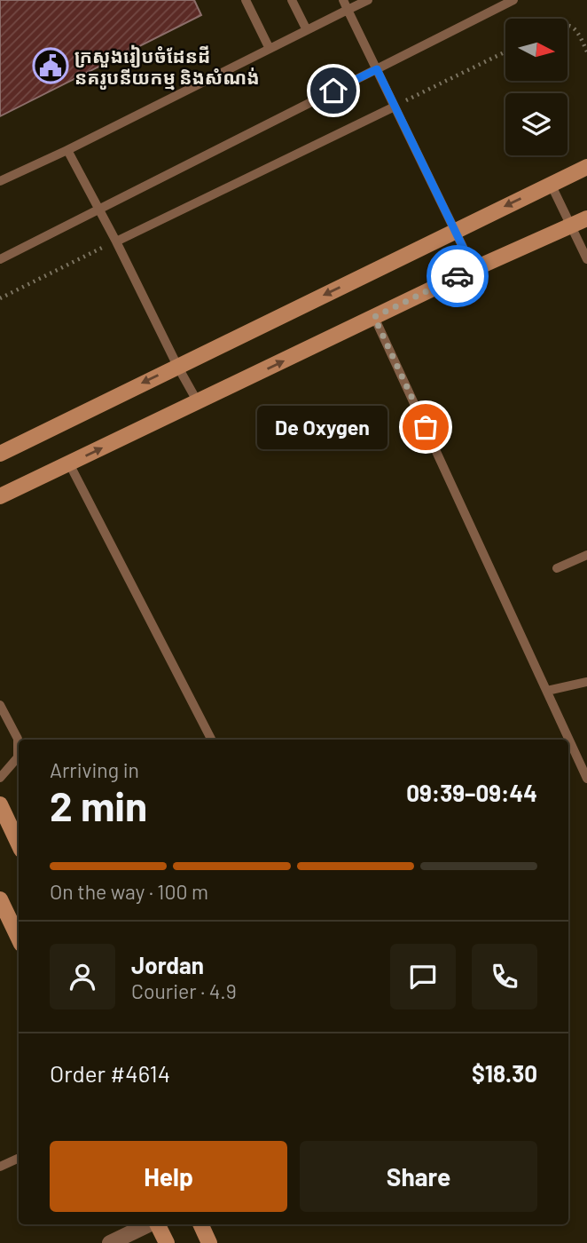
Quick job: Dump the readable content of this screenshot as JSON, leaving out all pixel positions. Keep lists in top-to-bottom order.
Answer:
{
  "places": {
    "public building": ["ក្រសួងរៀបចំដែនដី នគរូបនីយកម្ម និងសំណង់"],
    "other": ["De Oxygen"]
  },
  "north": "right",
  "page": {
    "bubble": "De Oxygen",
    "heading": ["2 min", "Arriving in", "09:39–09:44"],
    "panel": [
      "Jordan",
      "Courier · 4.9",
      "Order #4614",
      "$18.30"
    ],
    "bar": "On the way · 100 m",
    "buttons": ["Help", "Share"]
  }
}
